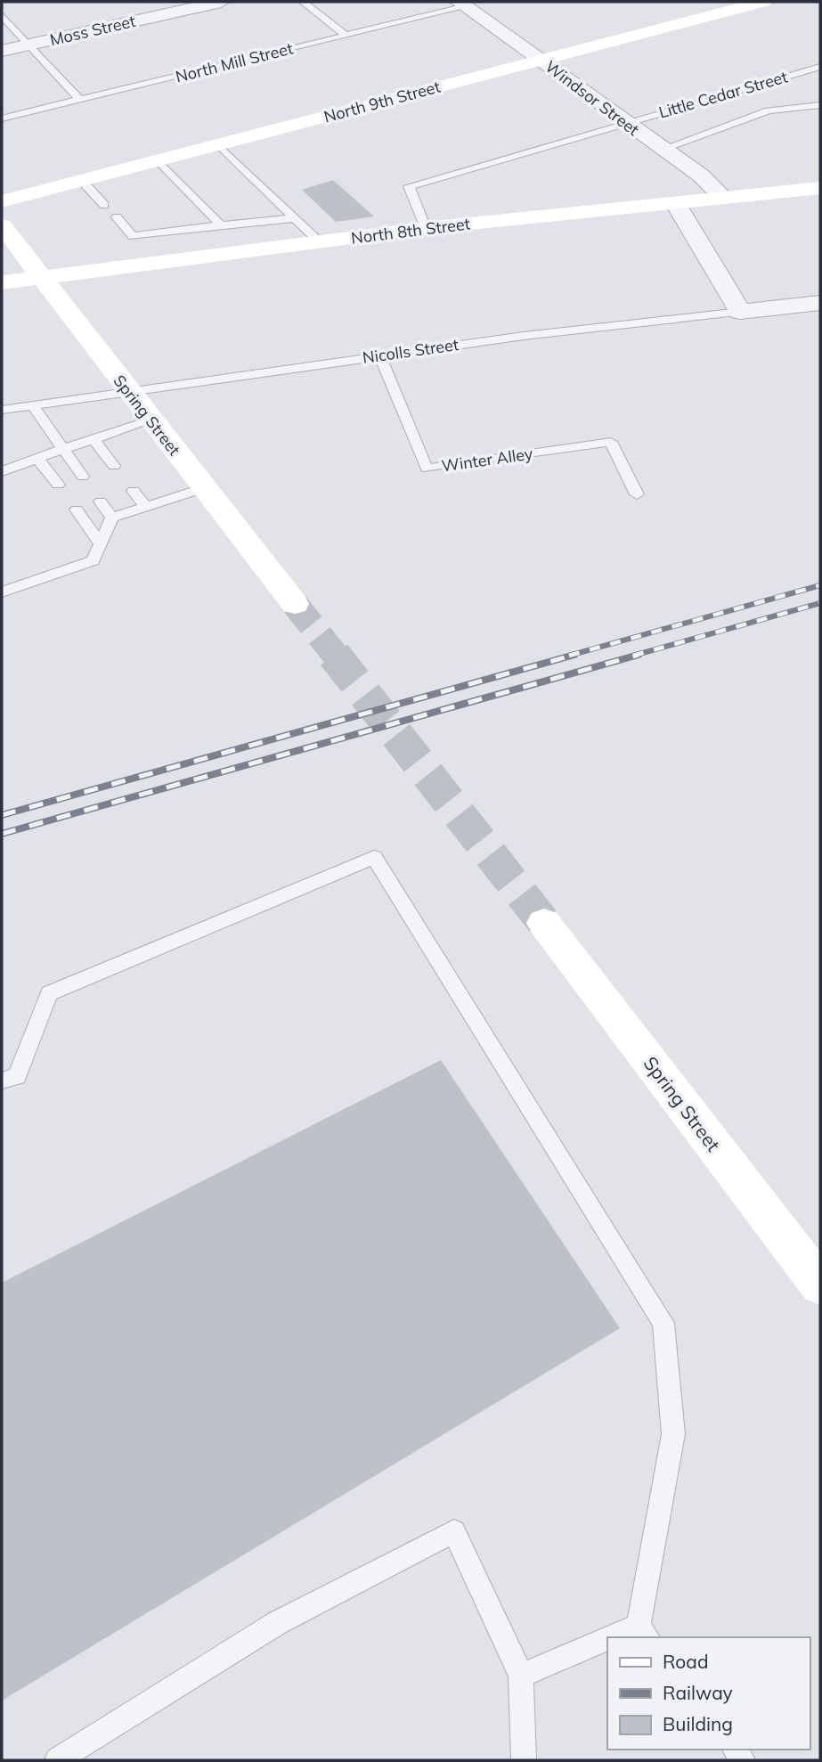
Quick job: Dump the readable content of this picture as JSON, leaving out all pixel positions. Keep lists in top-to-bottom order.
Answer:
{
  "streets": {
    "main road": ["North 9th Street", "North 8th Street", "Spring Street"],
    "street": ["Moss Street", "Windsor Street", "Nicolls Street"],
    "lane": ["North Mill Street", "Little Cedar Street", "Winter Alley"]
  },
  "crossings": [
    ["North Mill Street", "Windsor Street"],
    ["Little Cedar Street", "Windsor Street"],
    ["Little Cedar Street", "North 8th Street"],
    ["Windsor Street", "North 9th Street"],
    ["Windsor Street", "North 8th Street"],
    ["North 8th Street", "Spring Street"],
    ["Nicolls Street", "Spring Street"],
    ["Nicolls Street", "Winter Alley"]
  ],
  "legend": ["Road", "Railway", "Building"]
}
